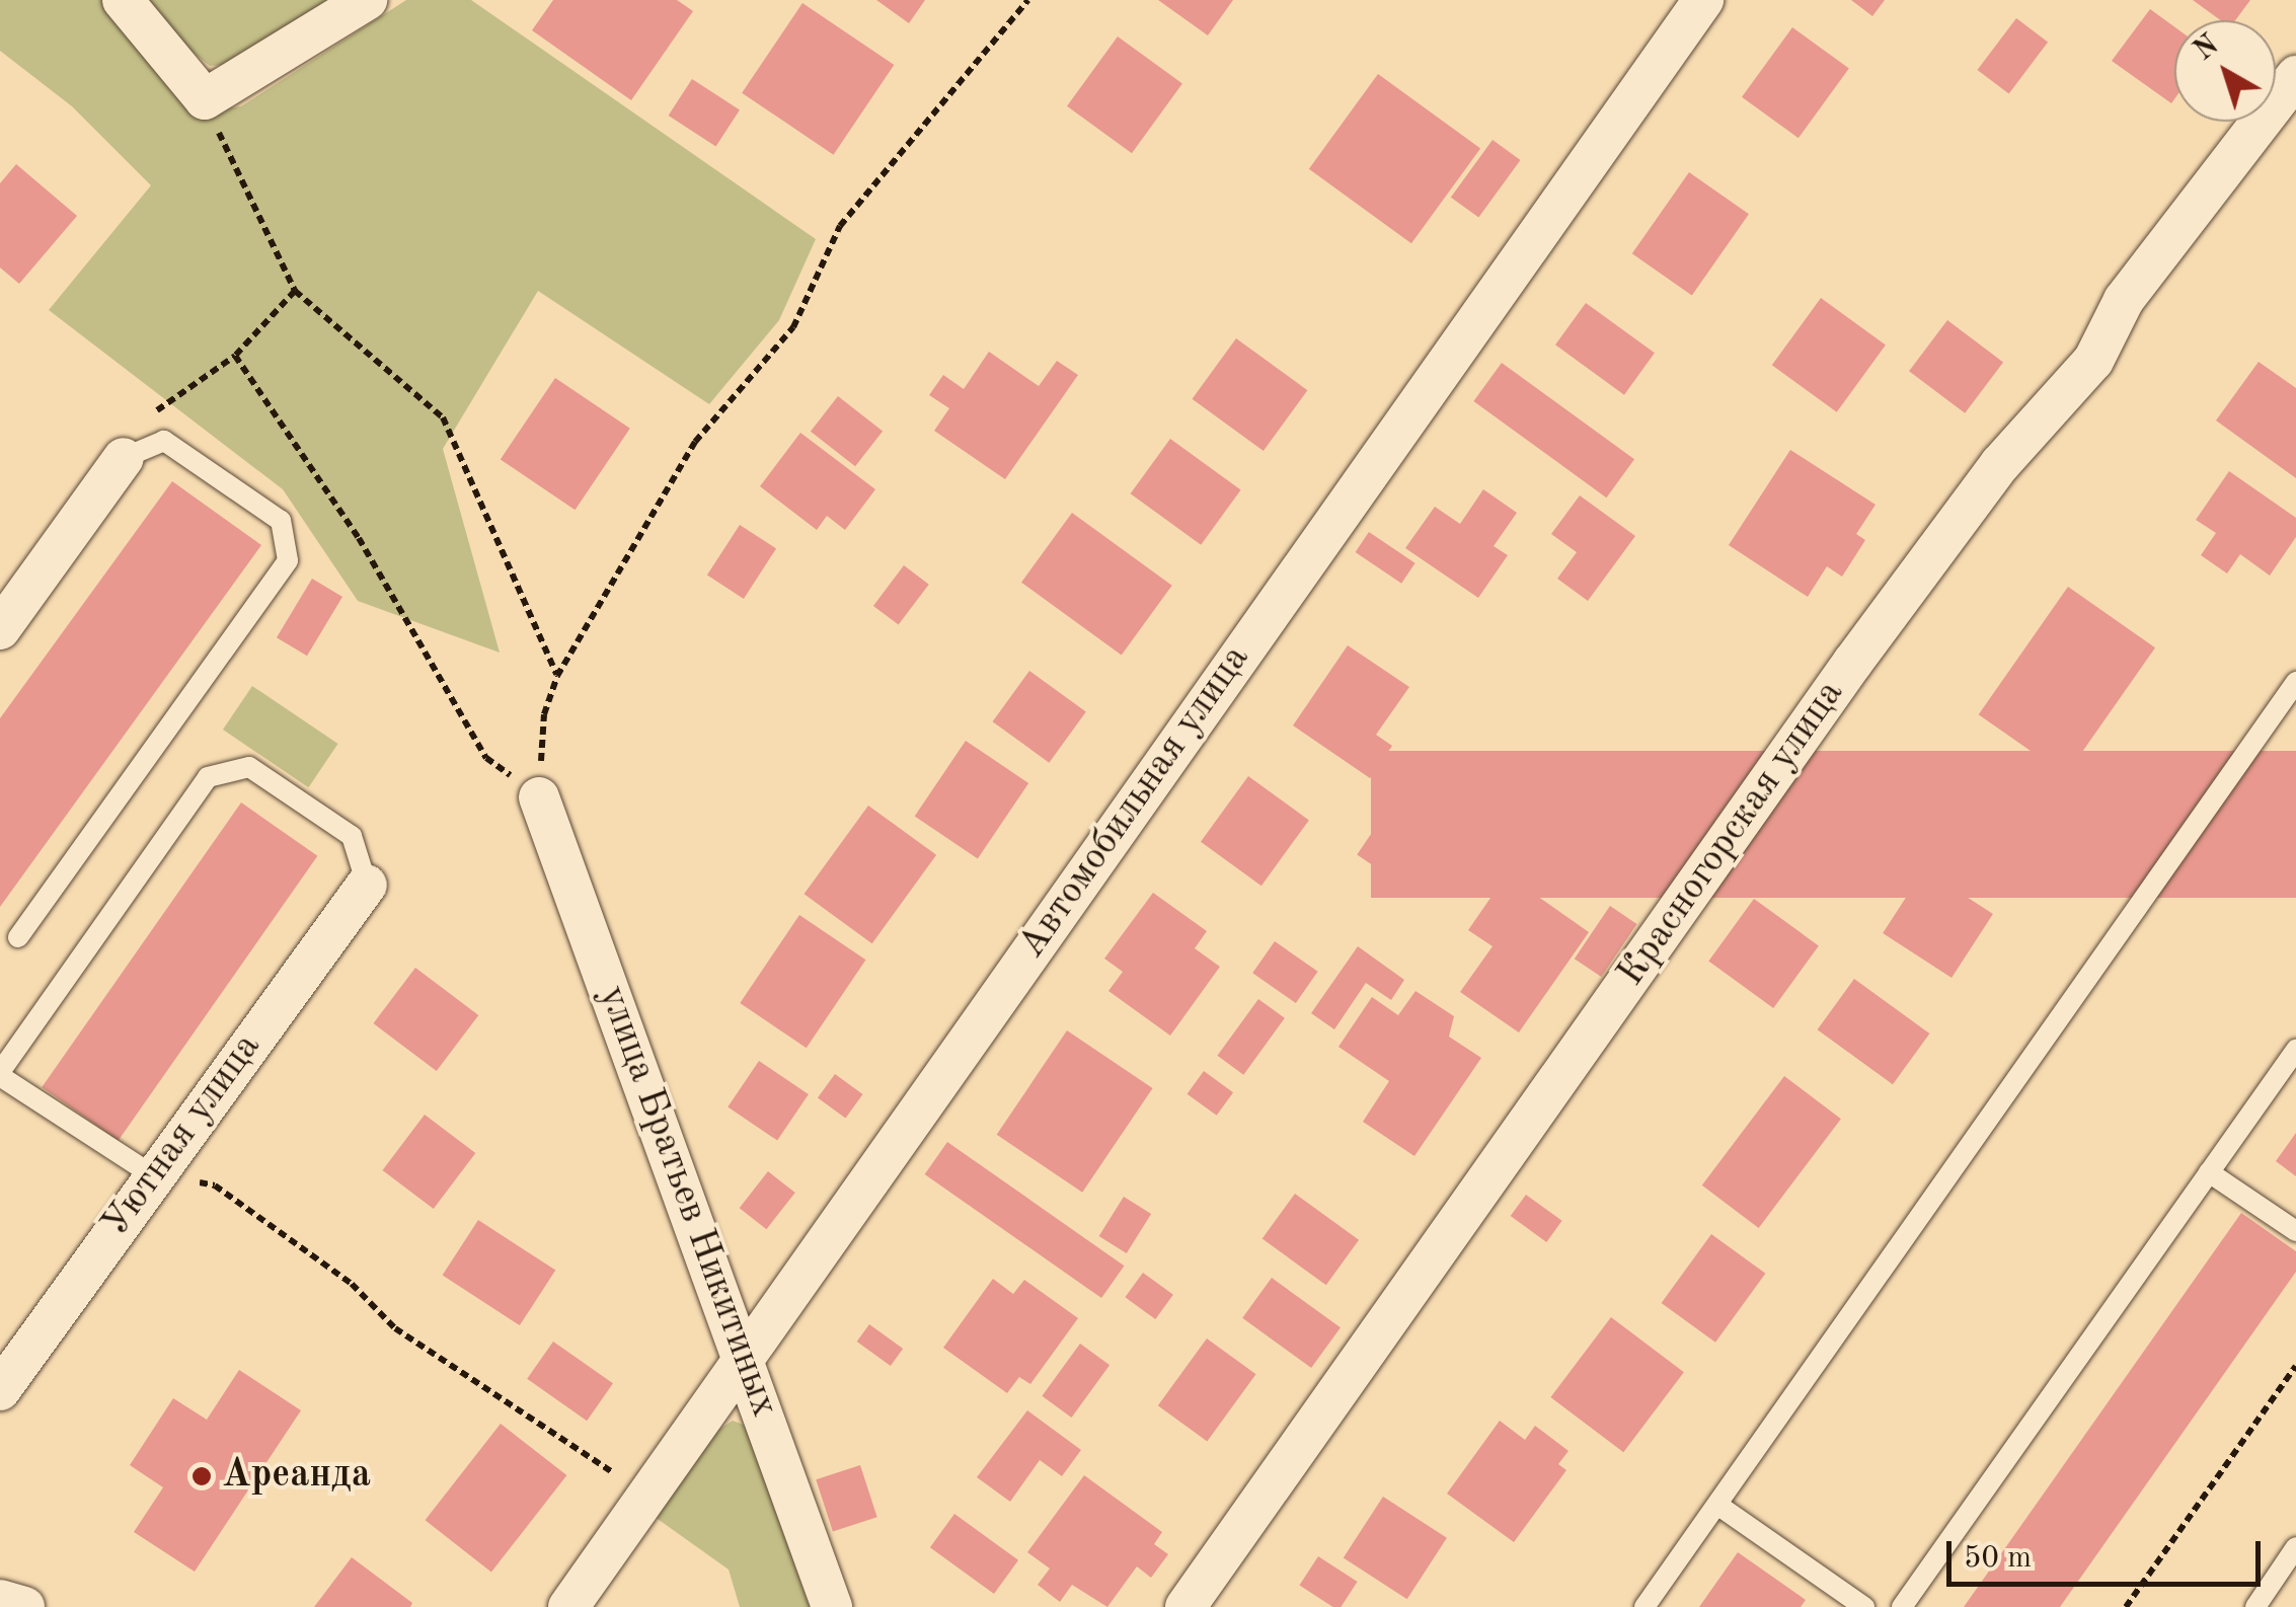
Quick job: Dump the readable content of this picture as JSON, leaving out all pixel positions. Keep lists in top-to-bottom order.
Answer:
{
  "streets": {
    "street": [
      "Автомобильная улица",
      "Красногорская улица",
      "Уютная улица",
      "улица Братьев Никитиных"
    ]
  },
  "crossings": [
    ["Автомобильная улица", "улица Братьев Никитиных"]
  ],
  "places": ["Ареанда"],
  "scale_bar": "50 m",
  "north": "top left"
}
